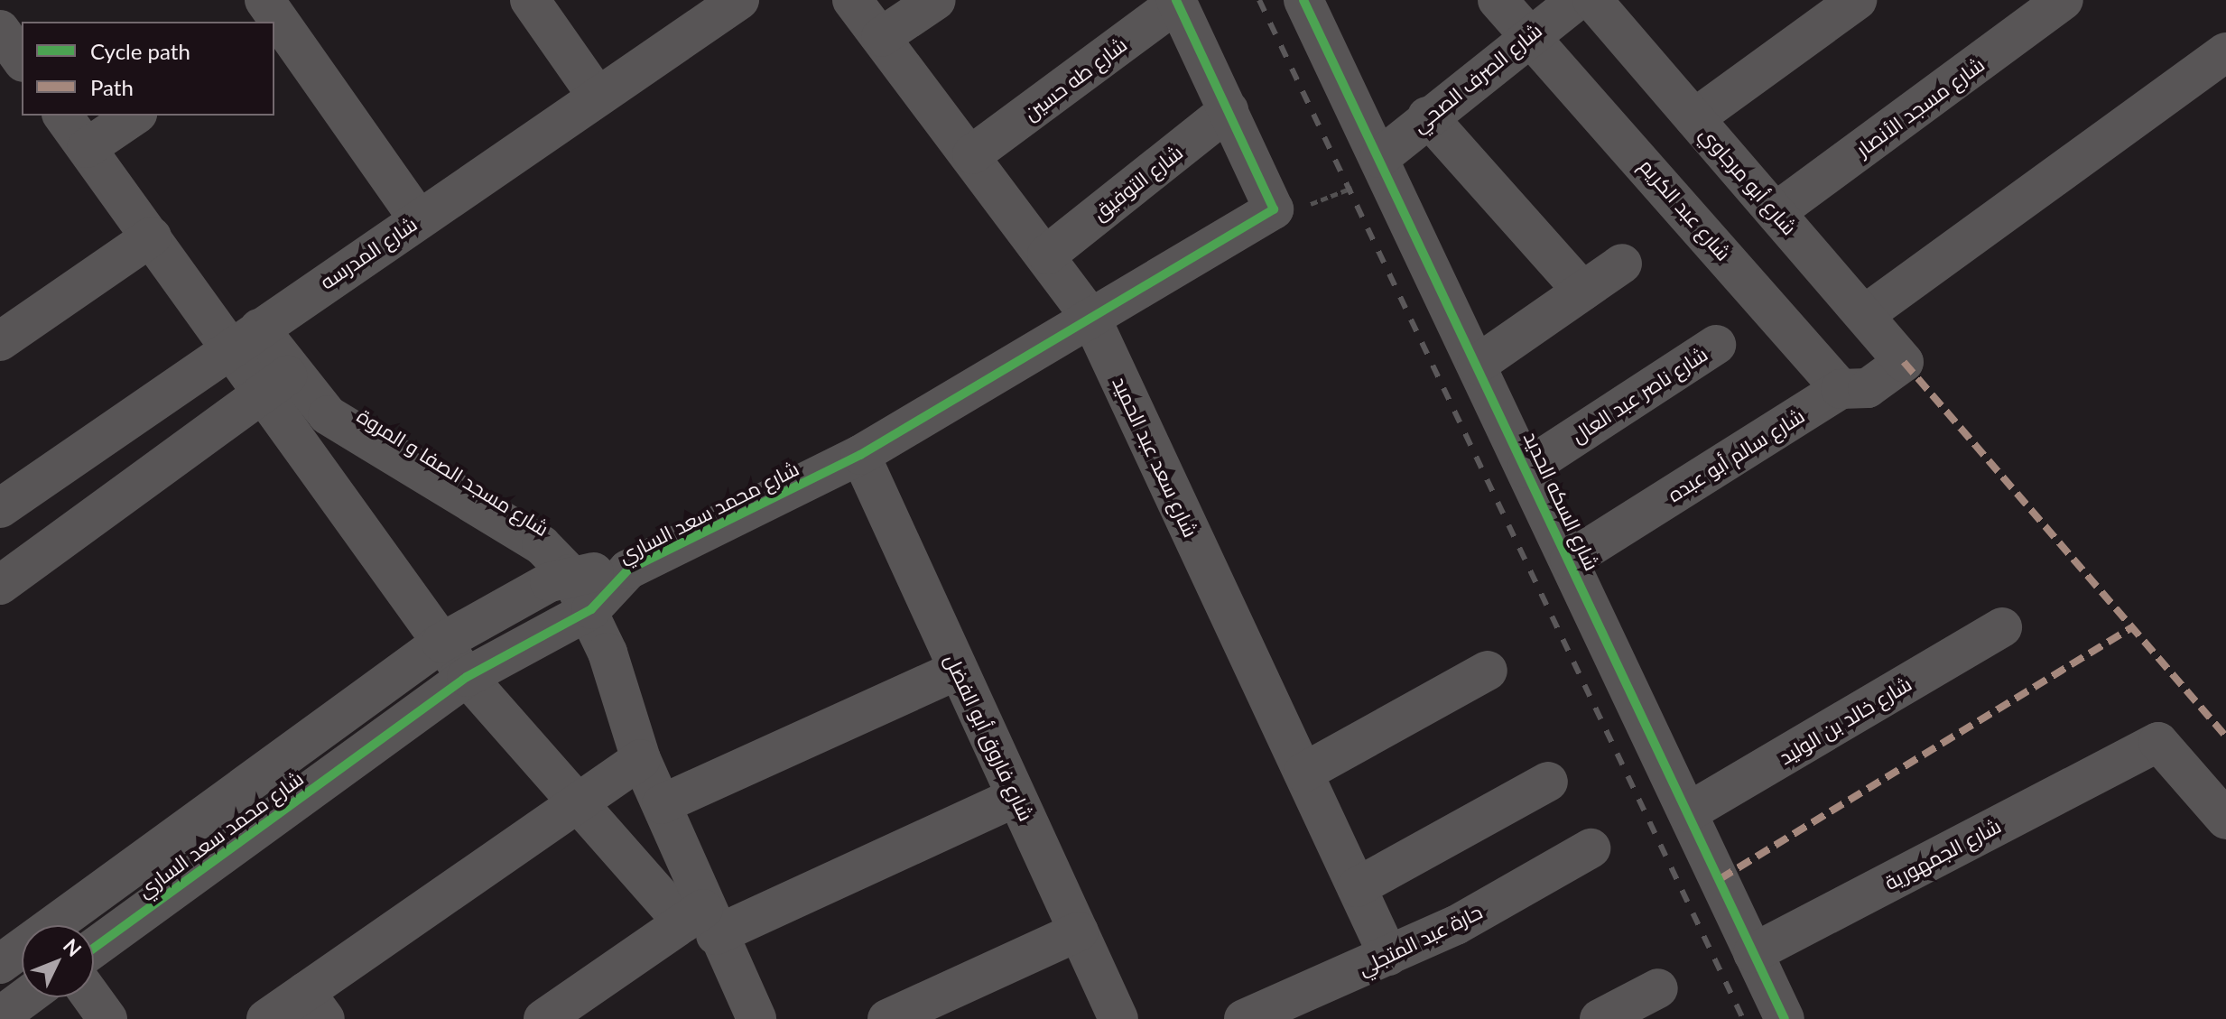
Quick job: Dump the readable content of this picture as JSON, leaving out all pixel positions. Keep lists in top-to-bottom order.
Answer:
{
  "streets": {
    "street": [
      "شارع الصرف الصحي",
      "شارع طه حسين",
      "شارع مسجد الأنصار",
      "شارع أبو مرجاوي",
      "شارع التوفيق",
      "شارع عبد الكريم",
      "شارع المدرسه",
      "شارع ناصر عبد العال",
      "شارع سالم أبو عبده",
      "شارع سعد عبد الحميد",
      "شارع مسجد الصفا و المروة",
      "شارع السكه الحديد",
      "شارع محمد سعد الساري",
      "شارع خالد بن الوليد",
      "شارع فاروق أبو الفضل",
      "شارع الجمهورية",
      "حارة عبد المتجلي"
    ]
  },
  "crossings": [
    ["شارع الصرف الصحي", "شارع عبد الكريم"],
    ["شارع الصرف الصحي", "شارع السكه الحديد"],
    ["شارع طه حسين", "شارع سعد عبد الحميد"],
    ["شارع مسجد الأنصار", "شارع أبو مرجاوي"],
    ["شارع أبو مرجاوي", "شارع سالم أبو عبده"],
    ["شارع التوفيق", "شارع سعد عبد الحميد"],
    ["شارع التوفيق", "شارع محمد سعد الساري"],
    ["شارع عبد الكريم", "شارع سالم أبو عبده"],
    ["شارع ناصر عبد العال", "شارع السكه الحديد"],
    ["شارع سالم أبو عبده", "شارع السكه الحديد"],
    ["شارع سعد عبد الحميد", "شارع محمد سعد الساري"],
    ["شارع سعد عبد الحميد", "حارة عبد المتجلي"],
    ["شارع مسجد الصفا و المروة", "شارع محمد سعد الساري"],
    ["شارع السكه الحديد", "شارع خالد بن الوليد"],
    ["شارع السكه الحديد", "شارع الجمهورية"],
    ["شارع محمد سعد الساري", "شارع فاروق أبو الفضل"]
  ],
  "legend": ["Cycle path", "Path"],
  "north": "top right"
}
